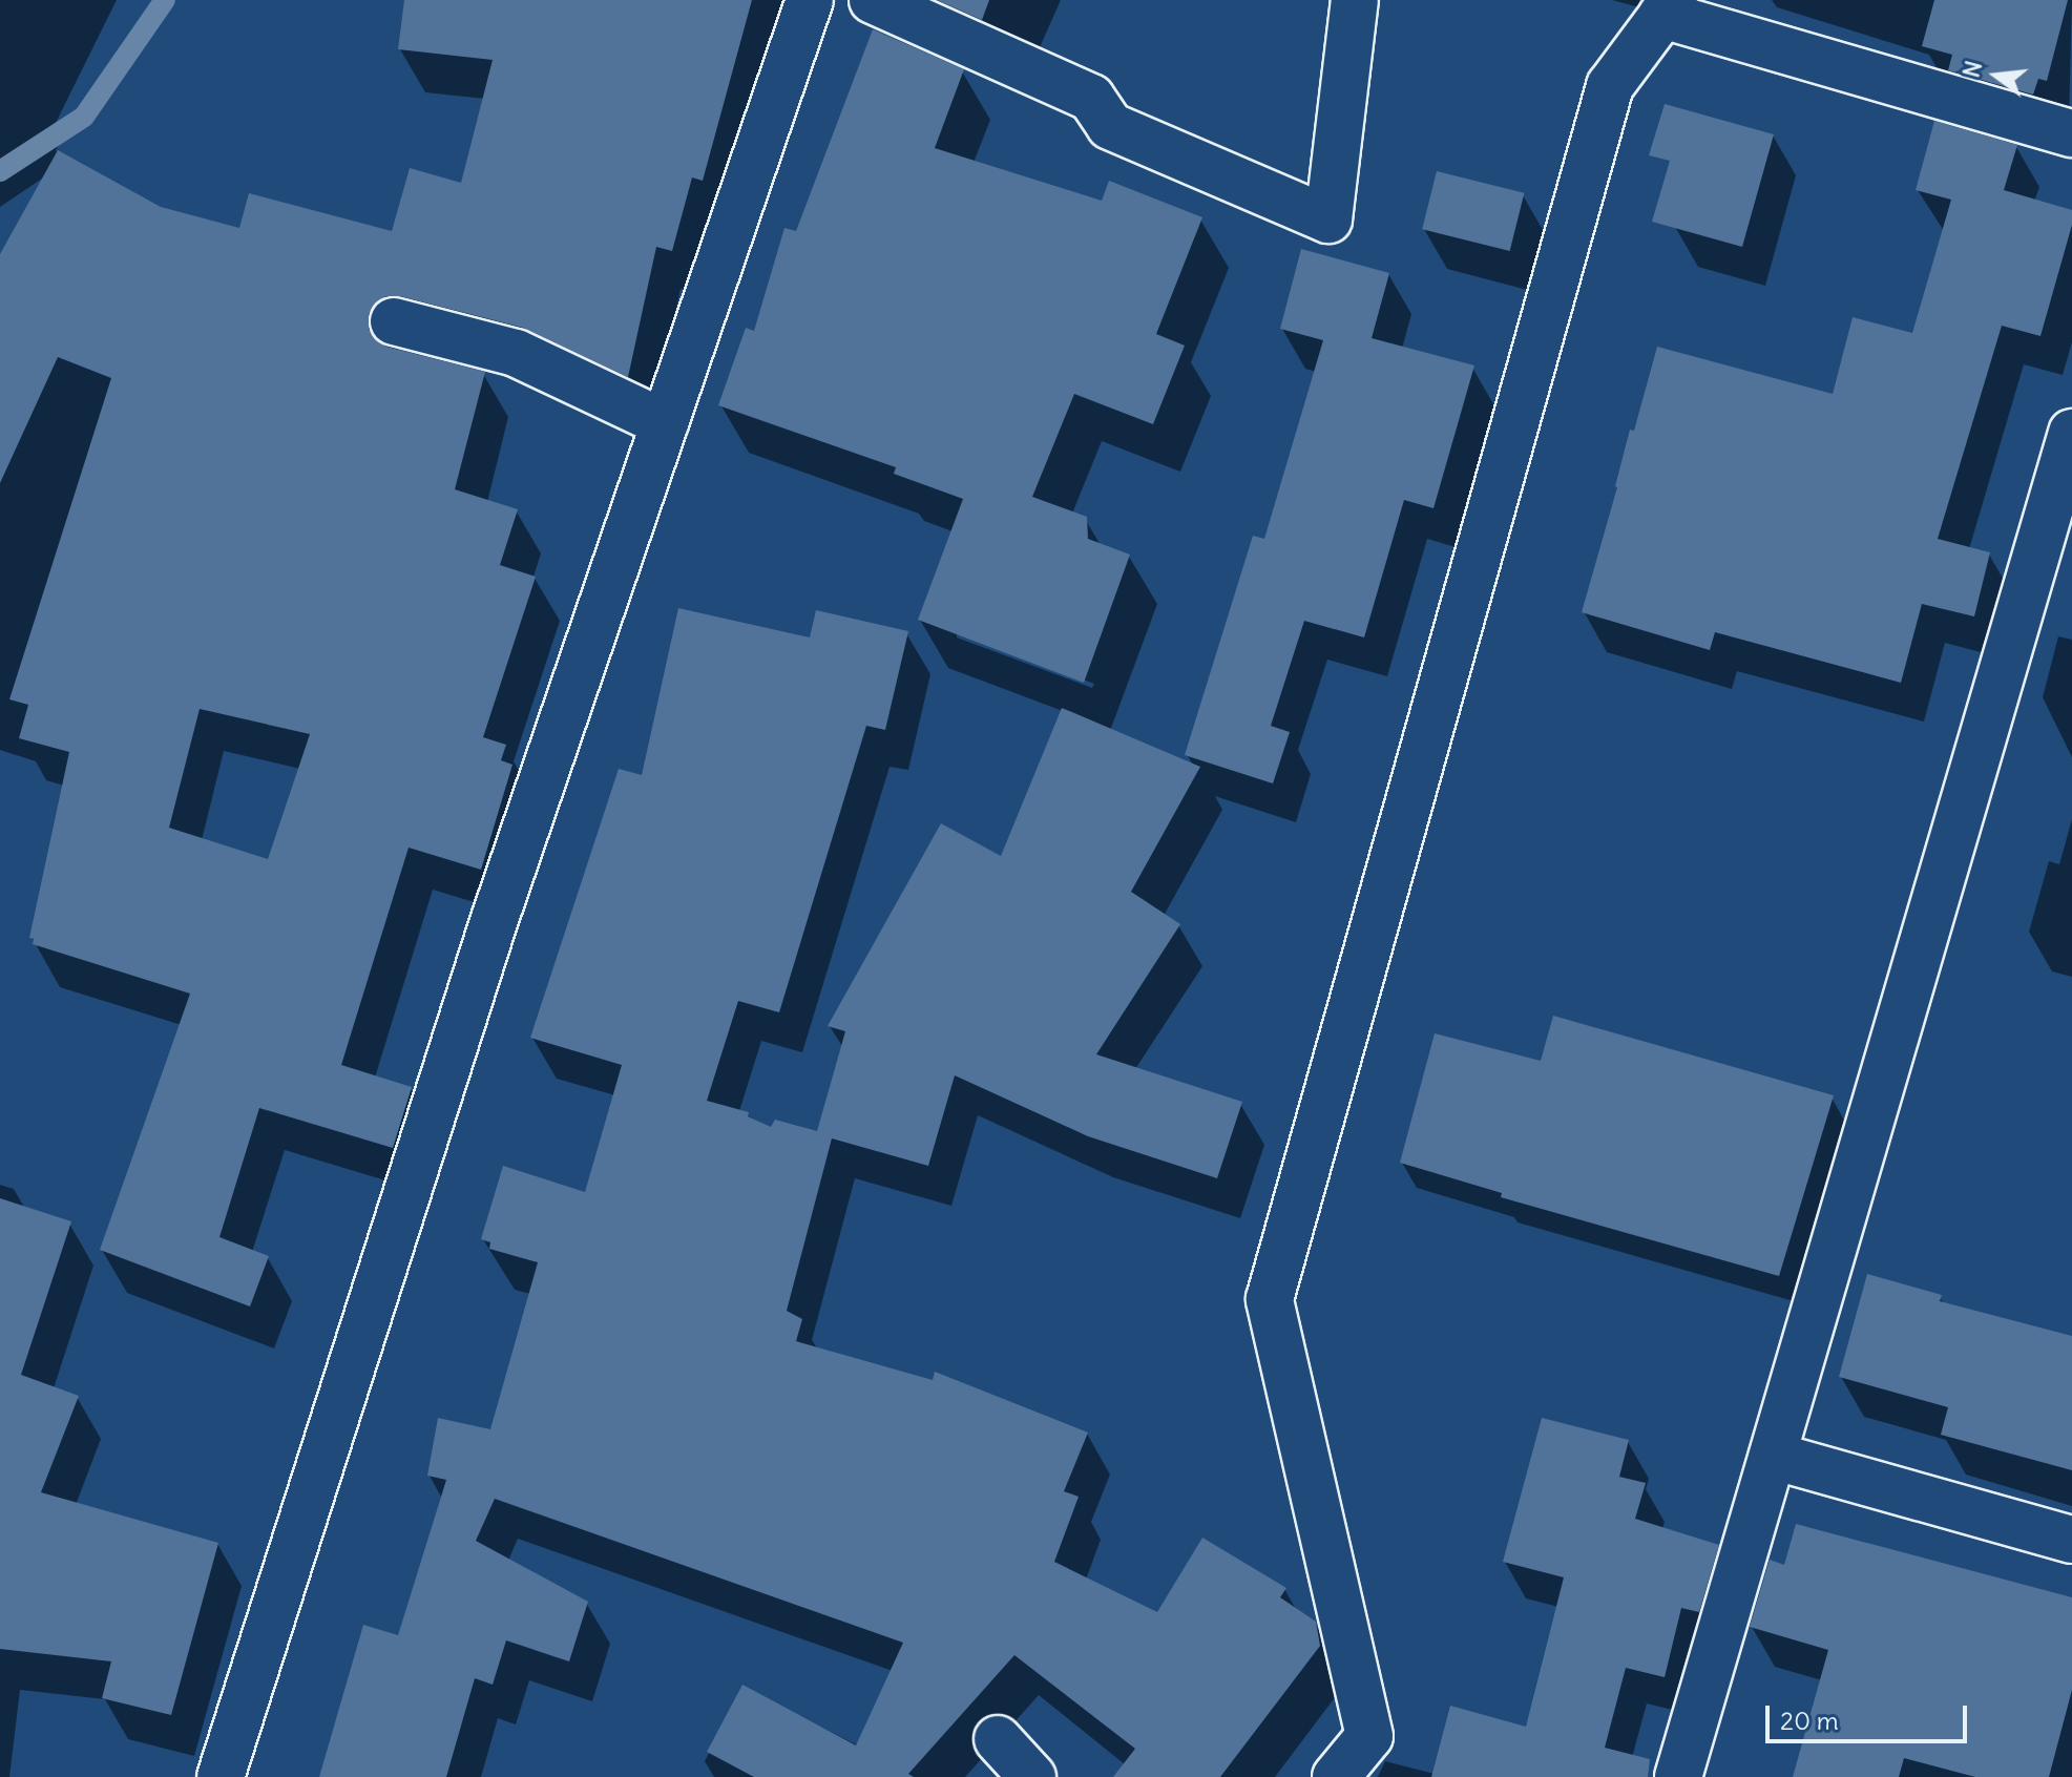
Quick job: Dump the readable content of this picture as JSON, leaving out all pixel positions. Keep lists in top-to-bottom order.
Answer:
{
  "scale_bar": "20 m",
  "north": "left"
}
